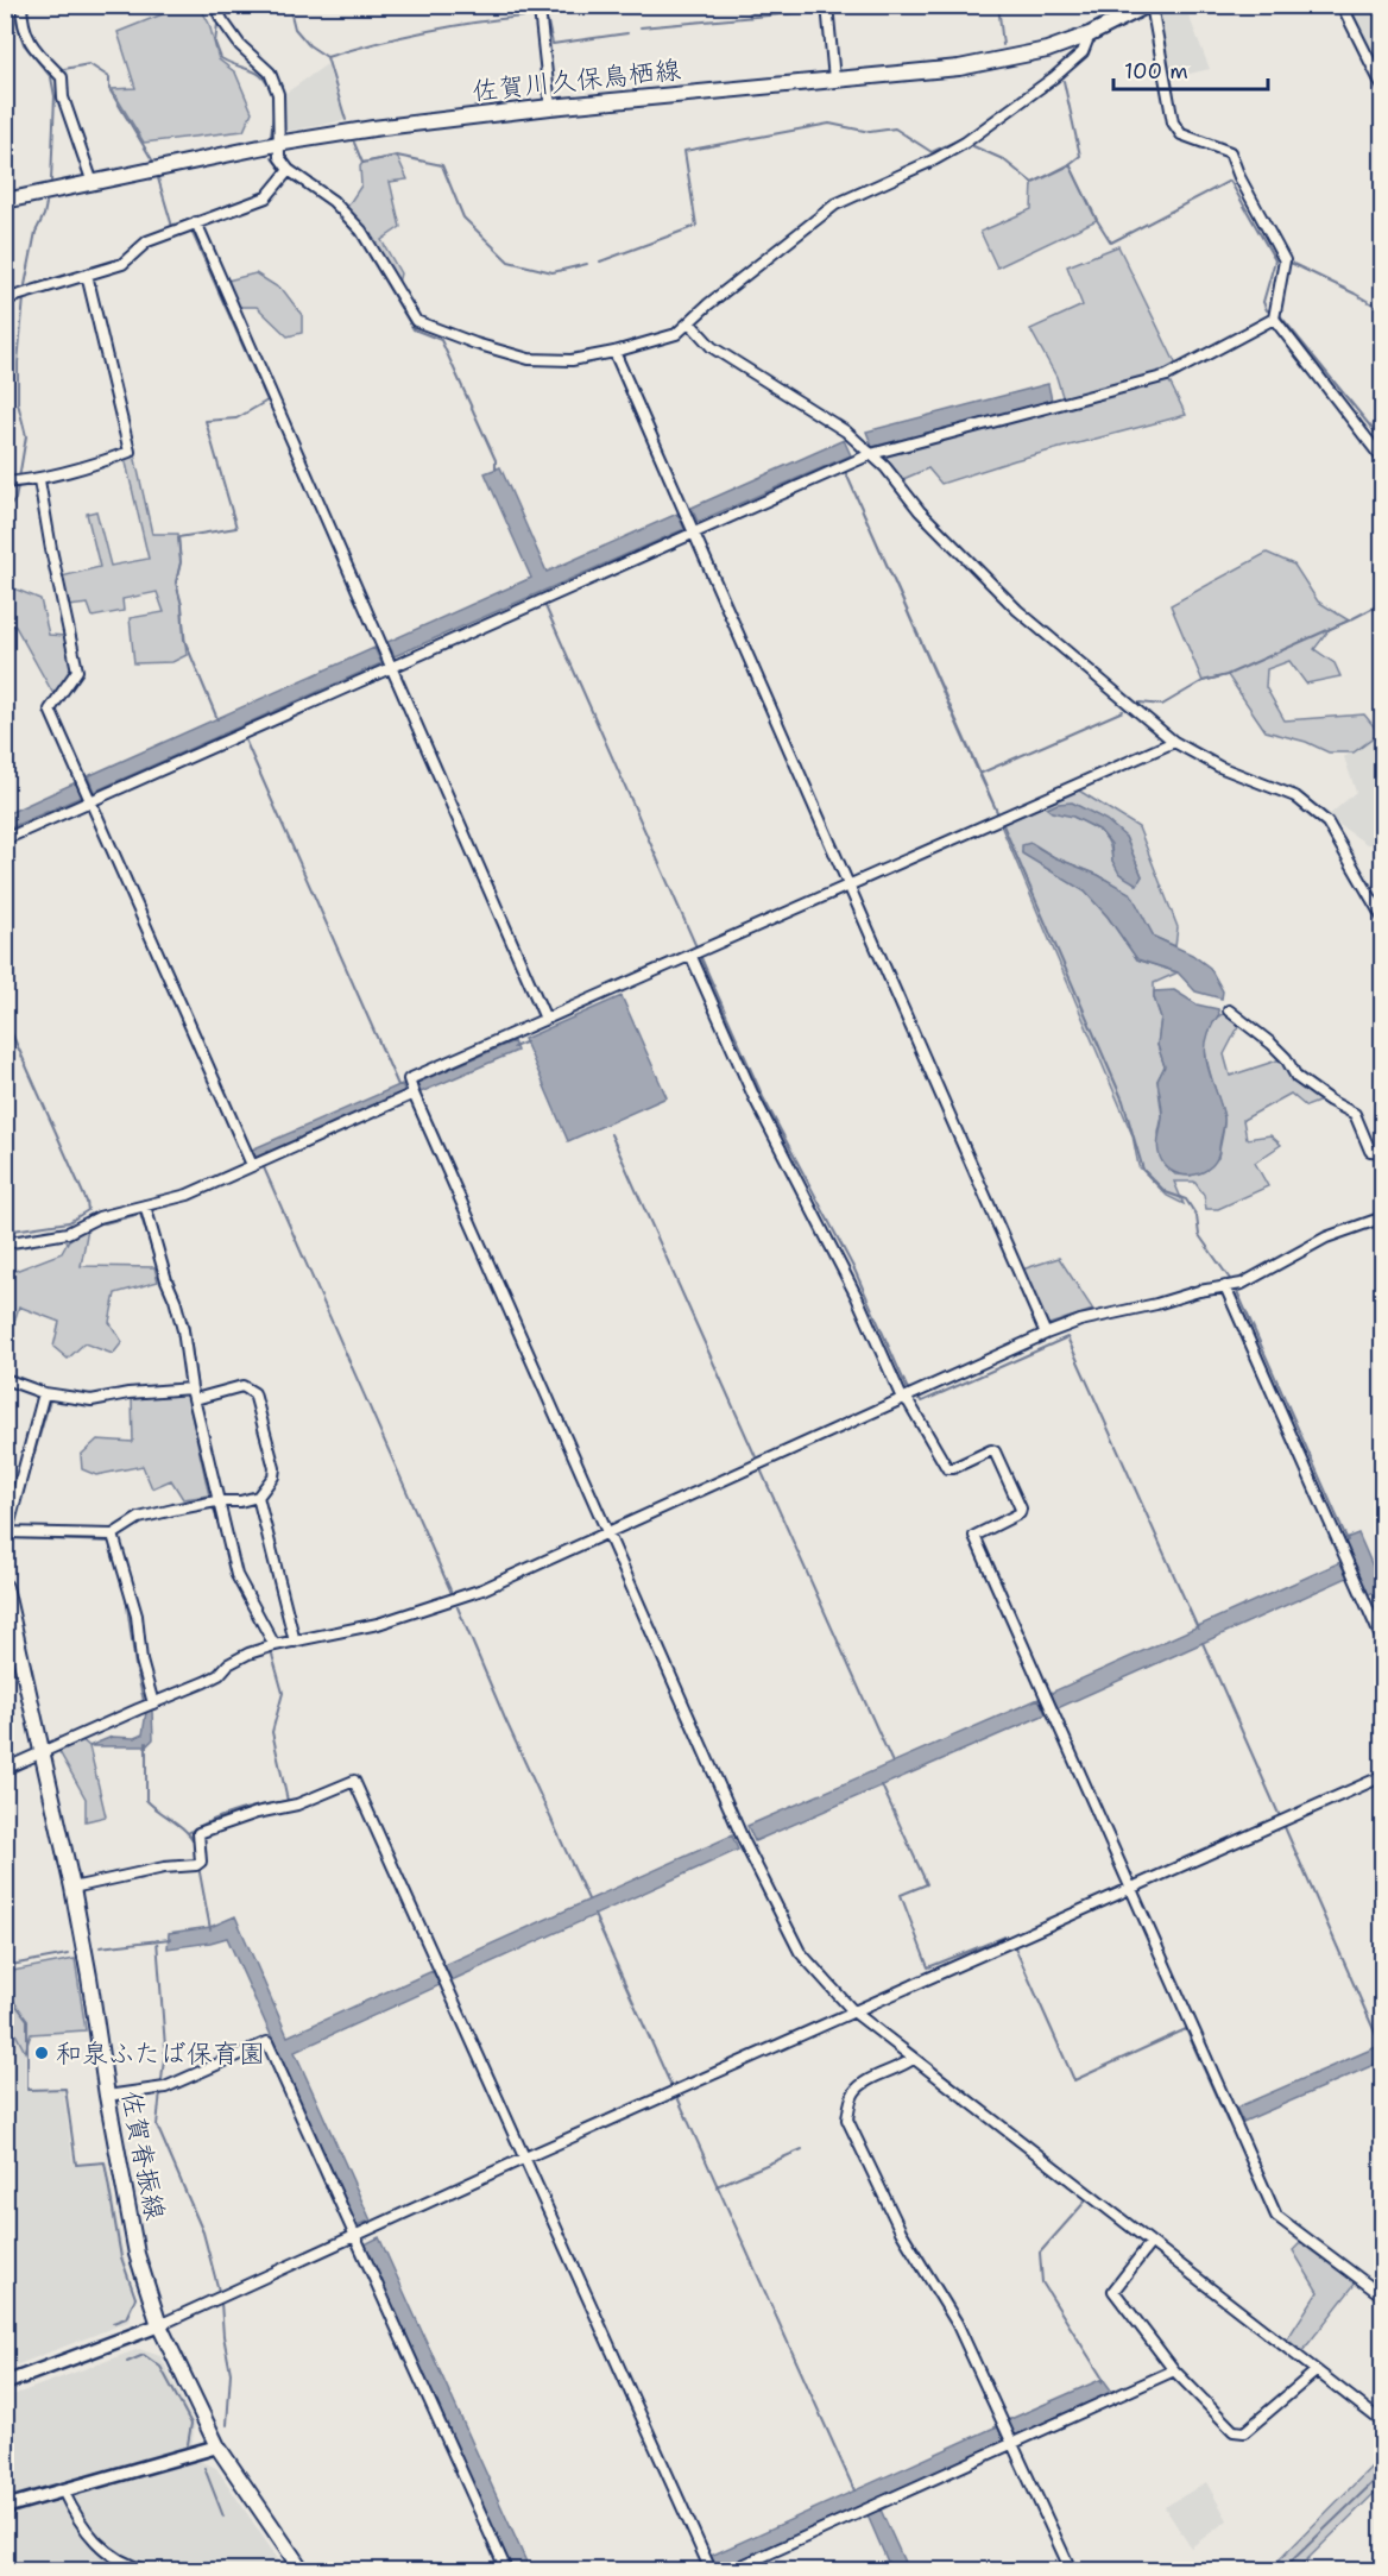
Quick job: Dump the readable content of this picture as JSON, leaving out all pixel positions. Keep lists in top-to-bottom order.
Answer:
{
  "streets": {
    "main road": ["佐賀川久保鳥栖線", "佐賀脊振線"]
  },
  "places": ["和泉ふたば保育園"],
  "scale_bar": "100 m"
}
